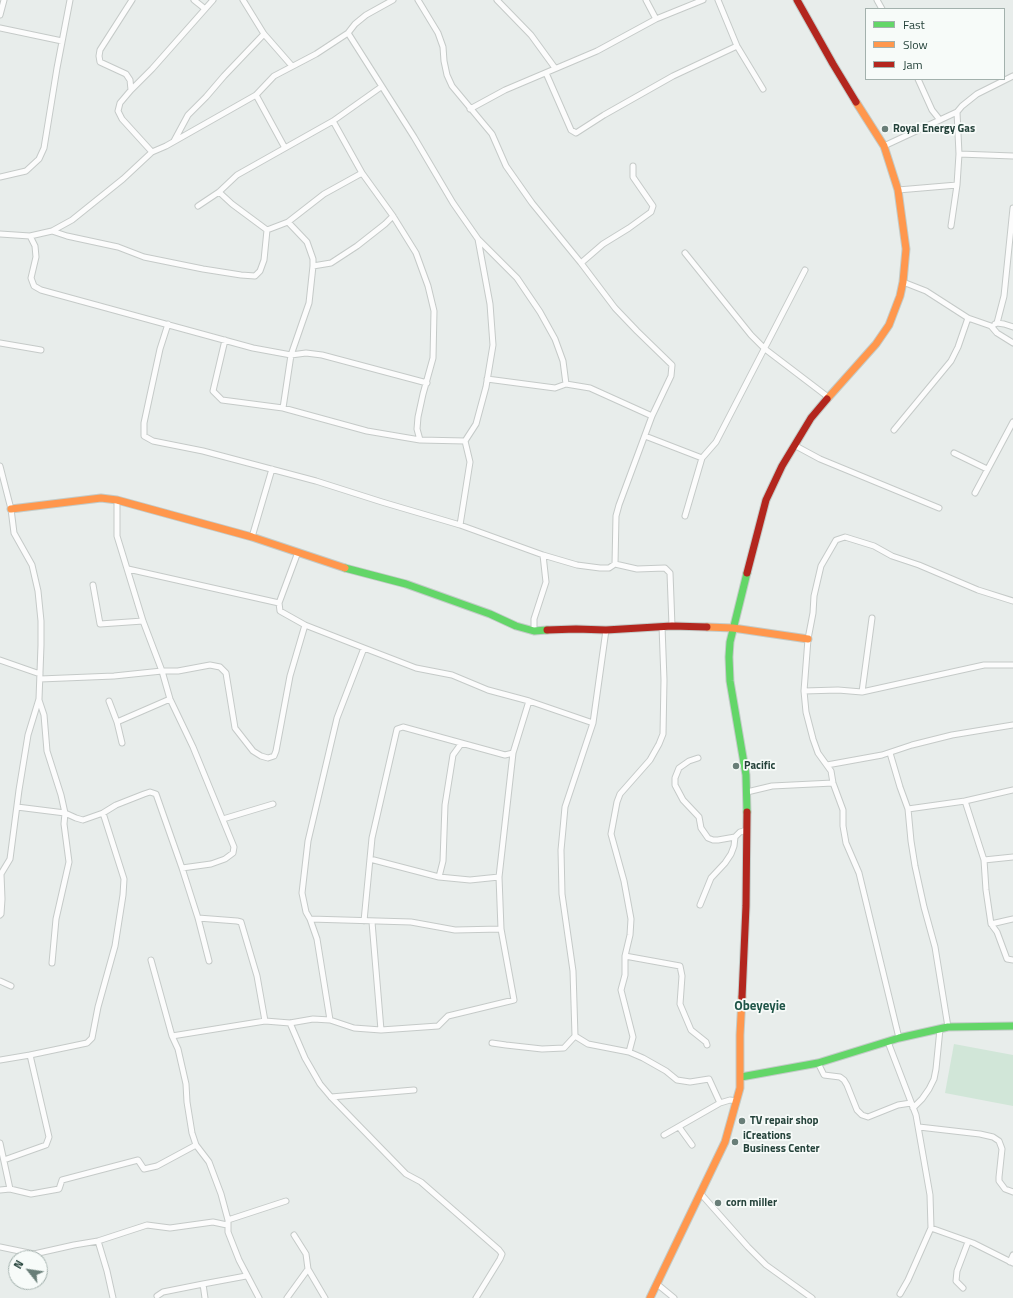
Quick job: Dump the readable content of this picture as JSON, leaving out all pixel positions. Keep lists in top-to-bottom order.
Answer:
{
  "districts": ["Obeyeyie"],
  "places": [
    "Royal Energy Gas",
    "Pacific",
    "TV repair shop",
    "iCreations Business Center",
    "corn miller"
  ],
  "legend": ["Fast", "Slow", "Jam"],
  "north": "top left"
}
